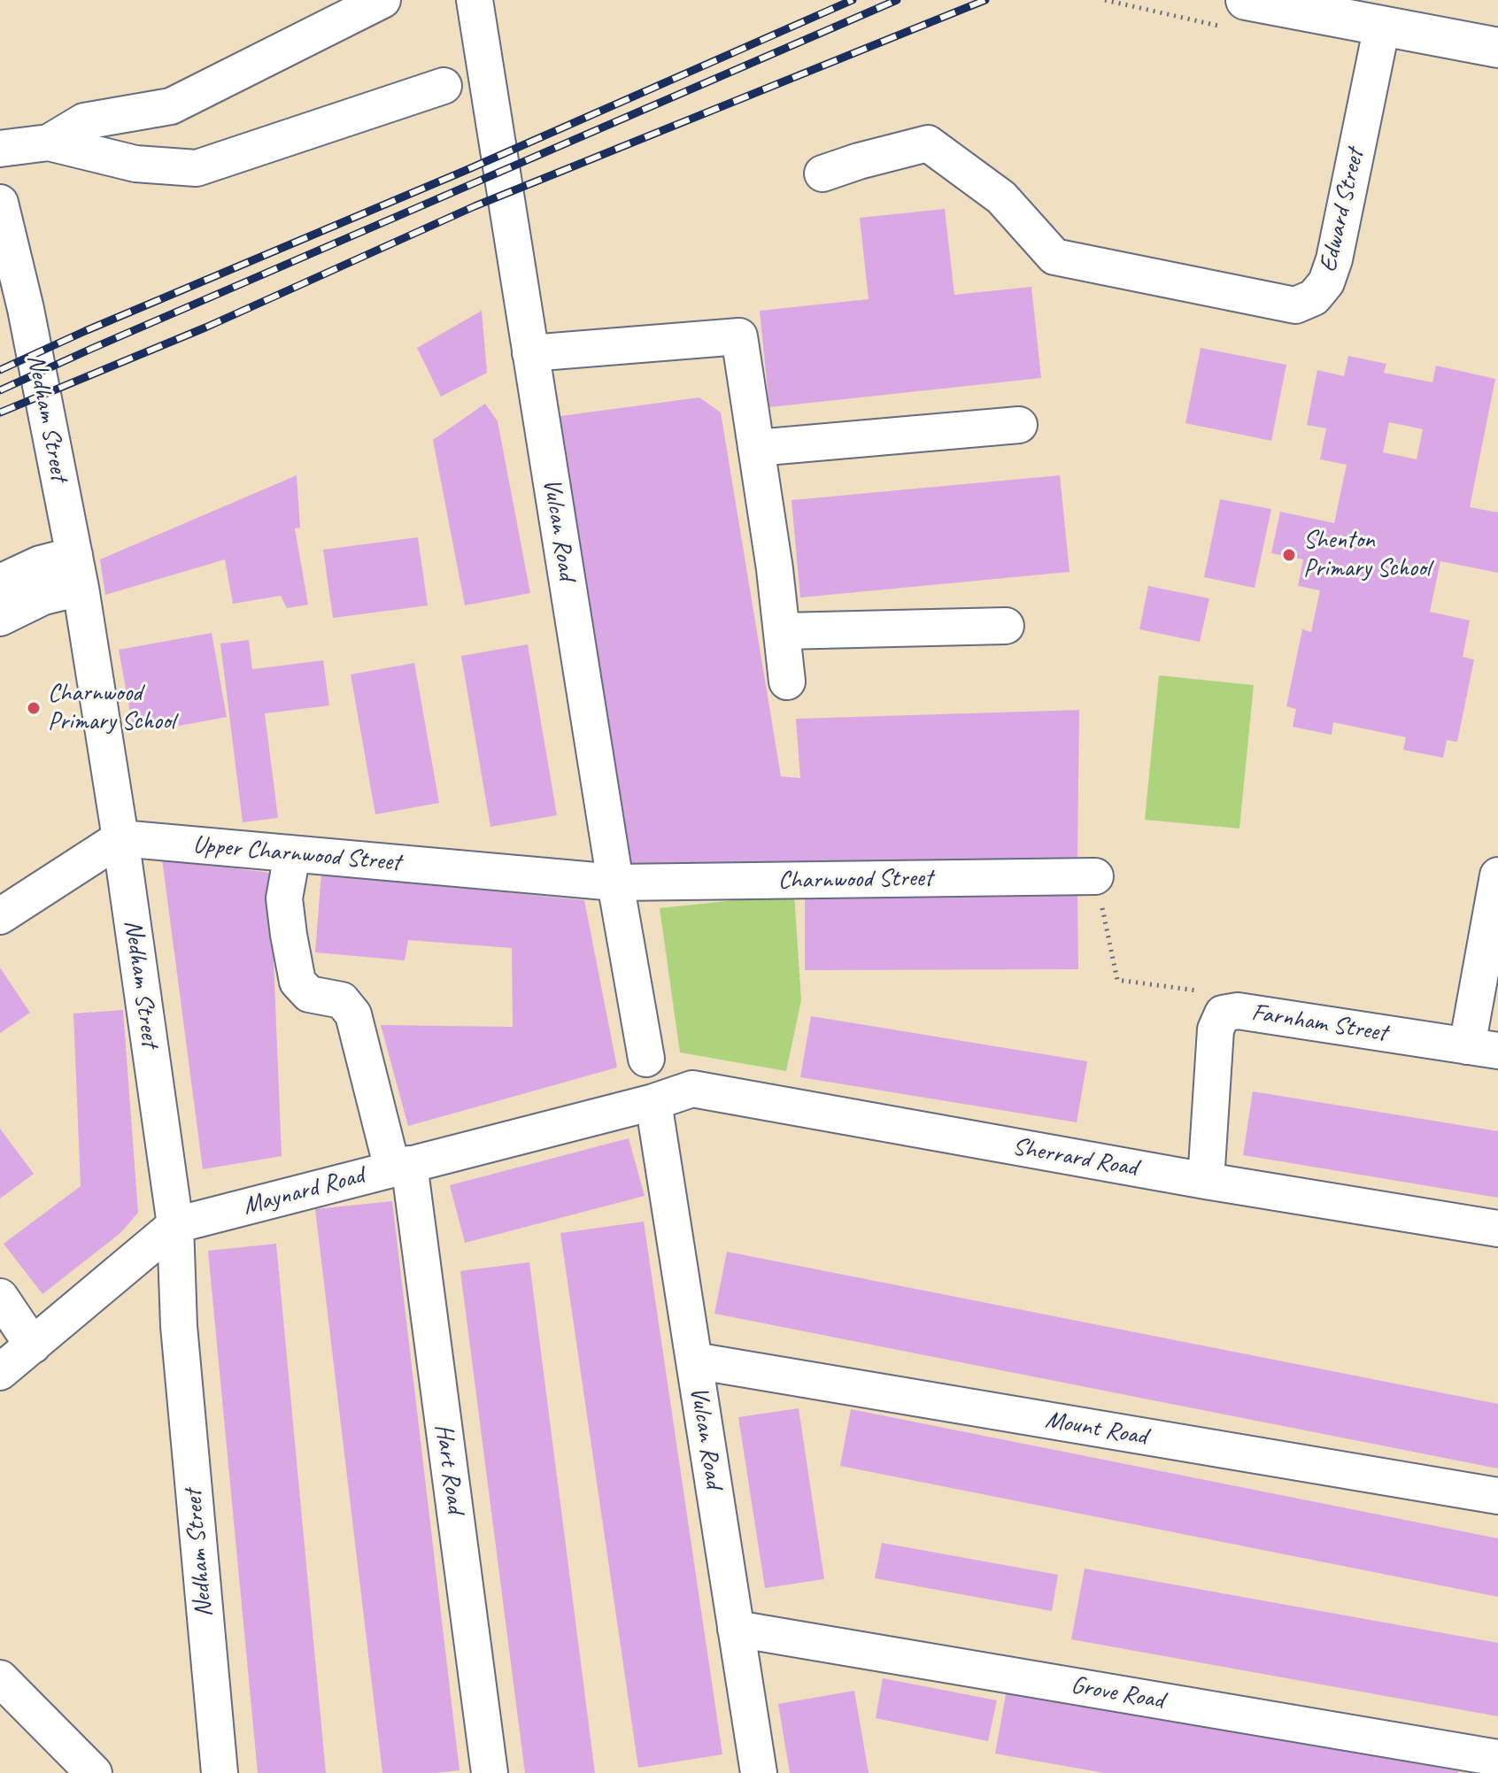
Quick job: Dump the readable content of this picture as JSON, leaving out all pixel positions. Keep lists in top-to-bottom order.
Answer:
{
  "streets": {
    "street": [
      "Edward Street",
      "Nedham Street",
      "Vulcan Road",
      "Upper Charnwood Street",
      "Charnwood Street",
      "Farnham Street",
      "Sherrard Road",
      "Maynard Road",
      "Mount Road",
      "Hart Road",
      "Grove Road"
    ]
  },
  "crossings": [
    ["Nedham Street", "Upper Charnwood Street"],
    ["Nedham Street", "Maynard Road"],
    ["Vulcan Road", "Upper Charnwood Street"],
    ["Vulcan Road", "Charnwood Street"],
    ["Vulcan Road", "Sherrard Road"],
    ["Vulcan Road", "Maynard Road"],
    ["Vulcan Road", "Mount Road"],
    ["Vulcan Road", "Grove Road"],
    ["Upper Charnwood Street", "Charnwood Street"],
    ["Upper Charnwood Street", "Hart Road"],
    ["Farnham Street", "Sherrard Road"],
    ["Sherrard Road", "Maynard Road"],
    ["Maynard Road", "Hart Road"]
  ],
  "places": ["Shenton Primary School", "Charnwood Primary School"]
}
